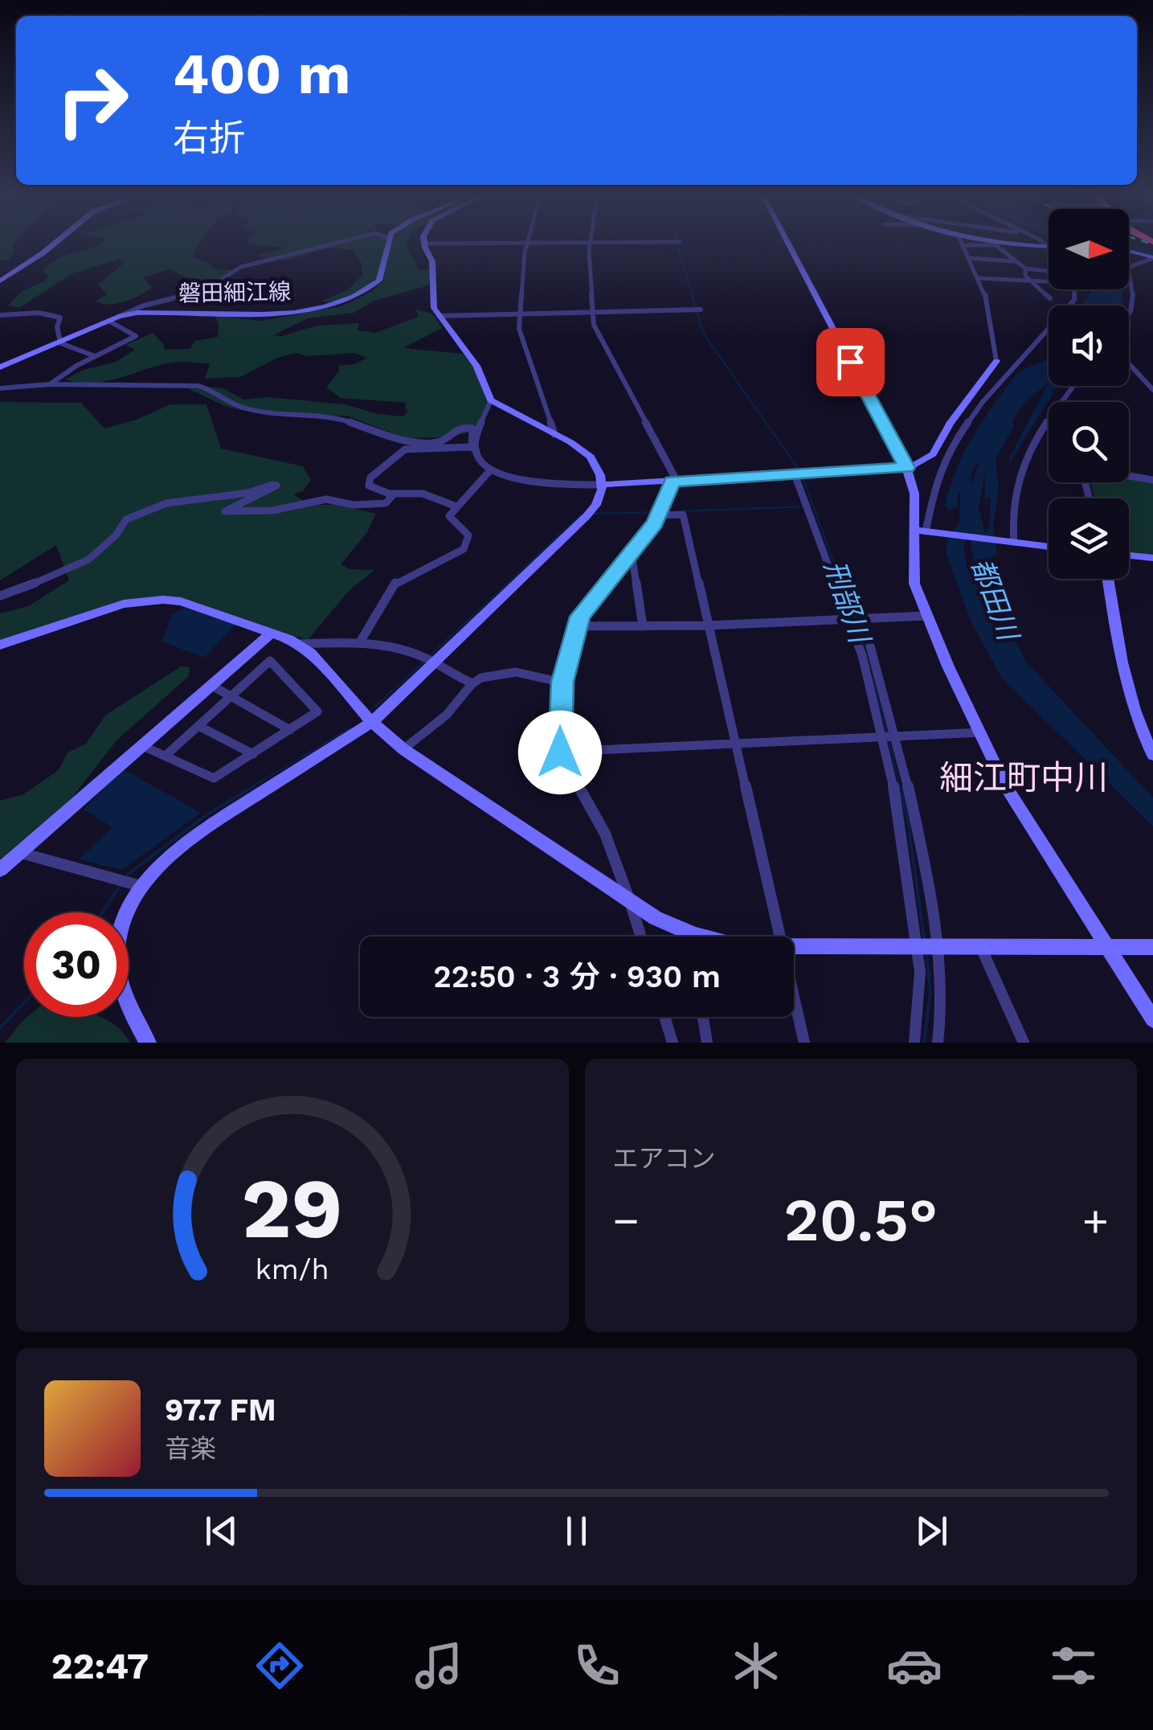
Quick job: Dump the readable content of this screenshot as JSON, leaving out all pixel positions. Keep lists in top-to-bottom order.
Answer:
{
  "streets": {
    "street": ["磐田細江線"]
  },
  "districts": ["細江町中川"],
  "water": ["都田川", "刑部川"],
  "north": "right",
  "page": {
    "turn": ["400 m", "右折"],
    "limit": "30",
    "trip": "22:50 · 3 分 · 930 m",
    "tile": "エアコン",
    "heat": ["−", "20.5°", "+"],
    "song": ["97.7 FM", "音楽"],
    "tabs": "22:47",
    "gauge": ["29", "km/h"]
  }
}
